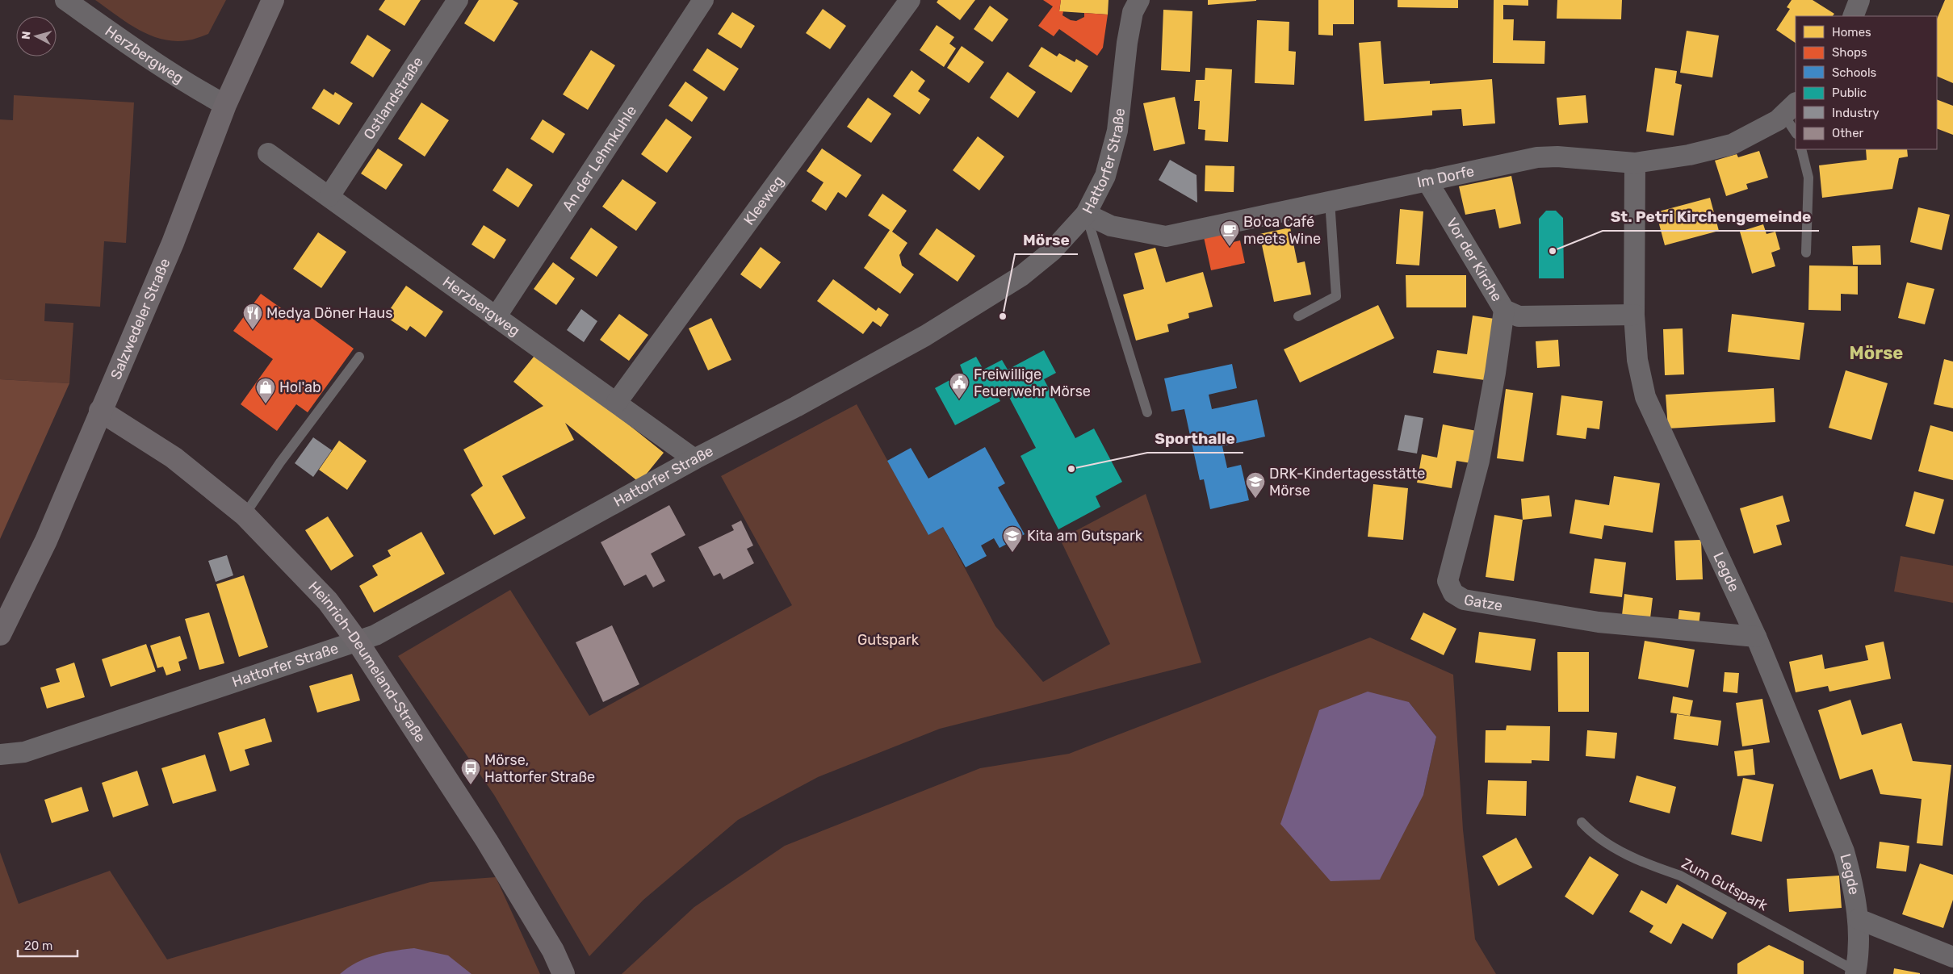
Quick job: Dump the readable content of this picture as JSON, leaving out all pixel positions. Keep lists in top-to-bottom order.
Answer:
{
  "streets": {
    "street": [
      "Herzbergweg",
      "Ostlandstraße",
      "An der Lehmkuhle",
      "Hattorfer Straße",
      "Im Dorfe",
      "Kleeweg",
      "Vor der Kirche",
      "Salzwedeler Straße",
      "Legde",
      "Gatze",
      "Heinrich-Deumeland-Straße"
    ],
    "lane": ["Zum Gutspark"]
  },
  "crossings": [
    ["Herzbergweg", "Ostlandstraße"],
    ["Herzbergweg", "An der Lehmkuhle"],
    ["Herzbergweg", "Hattorfer Straße"],
    ["Herzbergweg", "Kleeweg"],
    ["Herzbergweg", "Salzwedeler Straße"],
    ["Hattorfer Straße", "Im Dorfe"],
    ["Hattorfer Straße", "Heinrich-Deumeland-Straße"],
    ["Im Dorfe", "Vor der Kirche"],
    ["Im Dorfe", "Legde"],
    ["Vor der Kirche", "Legde"],
    ["Vor der Kirche", "Gatze"],
    ["Salzwedeler Straße", "Heinrich-Deumeland-Straße"],
    ["Legde", "Gatze"],
    ["Legde", "Zum Gutspark"]
  ],
  "districts": ["Mörse"],
  "parks": ["Gutspark"],
  "places": {
    "cafe": ["Bo'ca Café meets Wine"],
    "other": ["St. Petri Kirchengemeinde", "Mörse", "Sporthalle"],
    "restaurant": ["Medya Döner Haus"],
    "public building": ["Freiwillige Feuerwehr Mörse"],
    "shop": ["Hol'ab"],
    "school or university": ["DRK-Kindertagesstätte Mörse", "Kita am Gutspark"],
    "bus stop": ["Mörse, Hattorfer Straße"]
  },
  "legend": [
    "Homes",
    "Shops",
    "Schools",
    "Public",
    "Industry",
    "Other"
  ],
  "scale_bar": "20 m",
  "north": "left"
}
